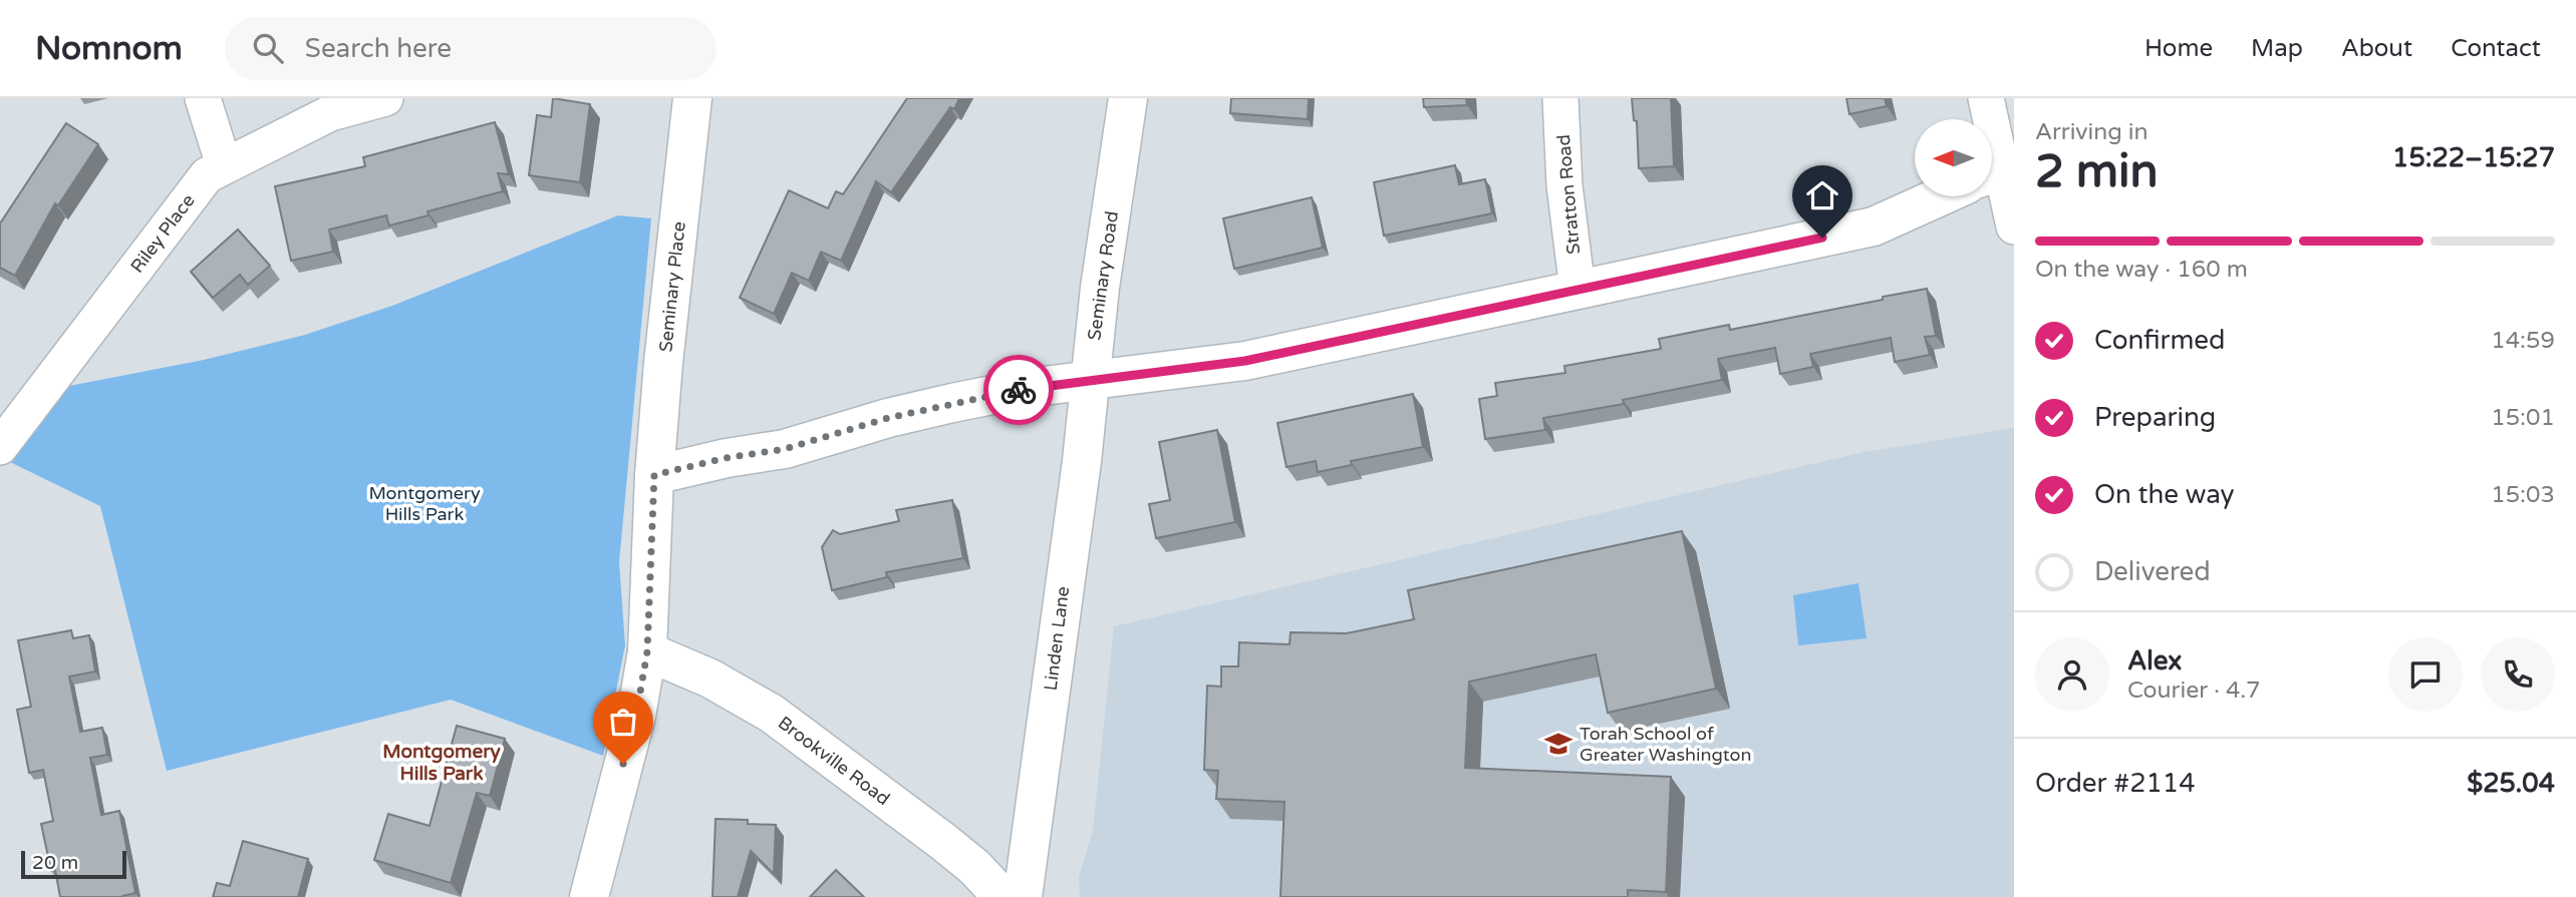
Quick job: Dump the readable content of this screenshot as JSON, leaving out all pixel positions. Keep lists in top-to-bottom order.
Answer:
{
  "streets": {
    "street": [
      "Stratton Road",
      "Riley Place",
      "Seminary Road",
      "Seminary Place",
      "Linden Lane",
      "Brookville Road"
    ]
  },
  "crossings": [
    ["Seminary Road", "Linden Lane"]
  ],
  "districts": ["Montgomery Hills Park"],
  "parks": ["Montgomery Hills Park"],
  "places": {
    "school or university": ["Torah School of Greater Washington"]
  },
  "scale_bar": "20 m",
  "north": "left",
  "page": {
    "header": "Nomnom",
    "search": "Search here",
    "nav": [
      "Home",
      "Map",
      "About",
      "Contact"
    ],
    "heading": ["2 min", "Arriving in", "15:22–15:27"],
    "panel": [
      "Alex",
      "Courier · 4.7",
      "Order #2114",
      "$25.04"
    ],
    "bar": "On the way · 160 m",
    "list": [
      ["Confirmed", "14:59"],
      ["Preparing", "15:01"],
      ["On the way", "15:03"],
      "Delivered"
    ],
    "scale": "20 m"
  }
}
